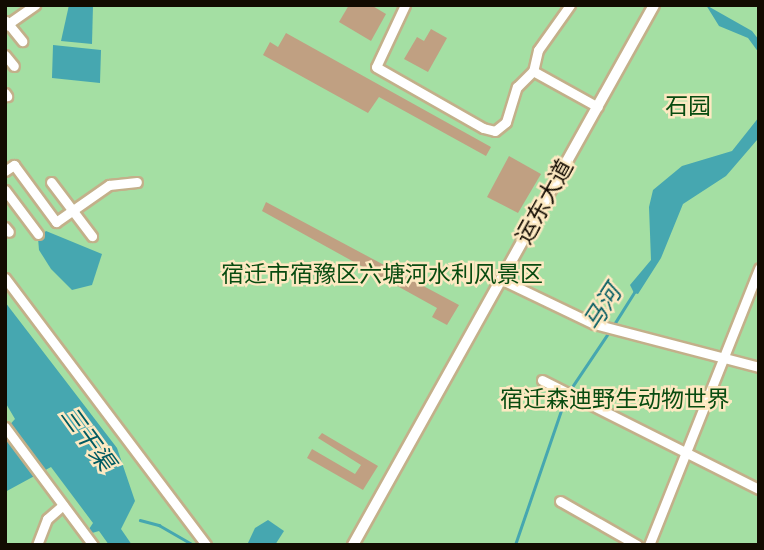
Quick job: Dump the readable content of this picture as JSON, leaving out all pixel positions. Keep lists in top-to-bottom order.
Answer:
{
  "streets": {
    "main road": ["运东大道"]
  },
  "water": ["马河", "三干渠"],
  "parks": ["石园", "宿迁市宿豫区六塘河水利风景区", "宿迁森迪野生动物世界"]
}
